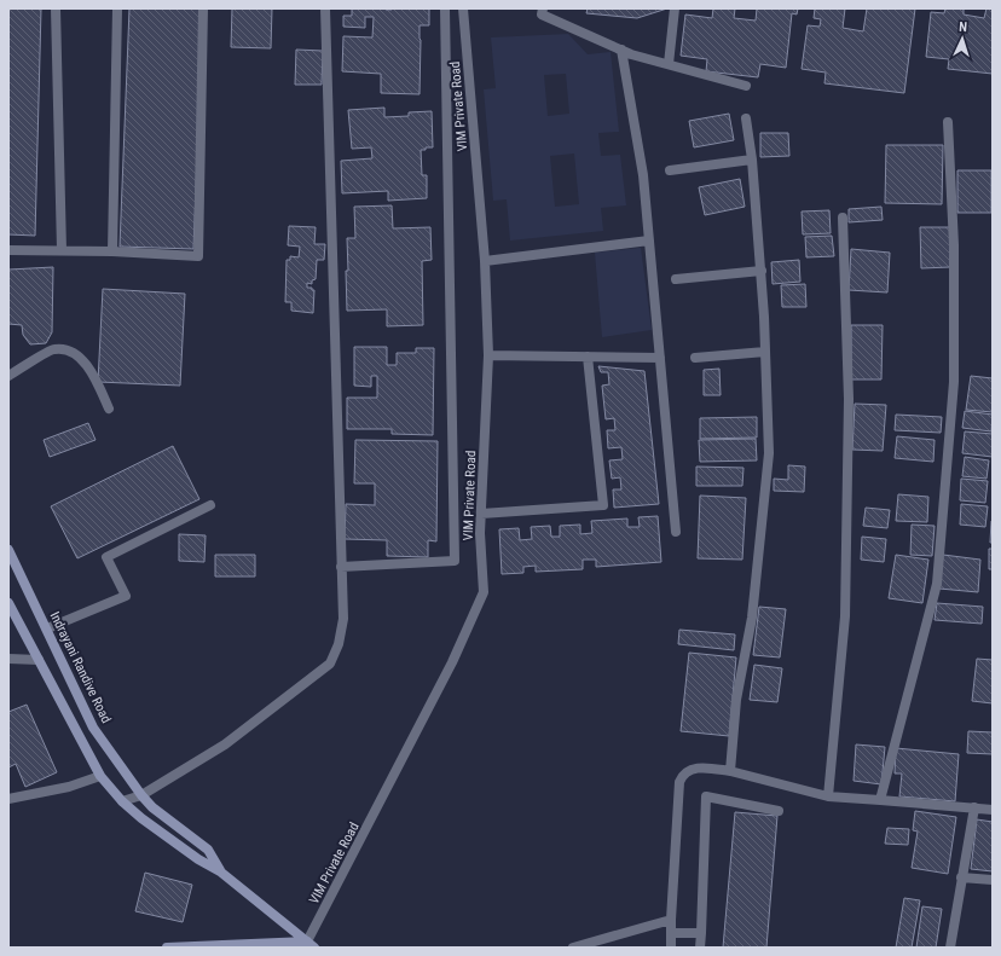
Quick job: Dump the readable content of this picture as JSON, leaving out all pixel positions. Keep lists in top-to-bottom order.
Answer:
{
  "streets": {
    "street": ["VIM Private Road", "Indrayani Randive Road"]
  },
  "crossings": [
    ["VIM Private Road", "Indrayani Randive Road"]
  ],
  "north": "top"
}
